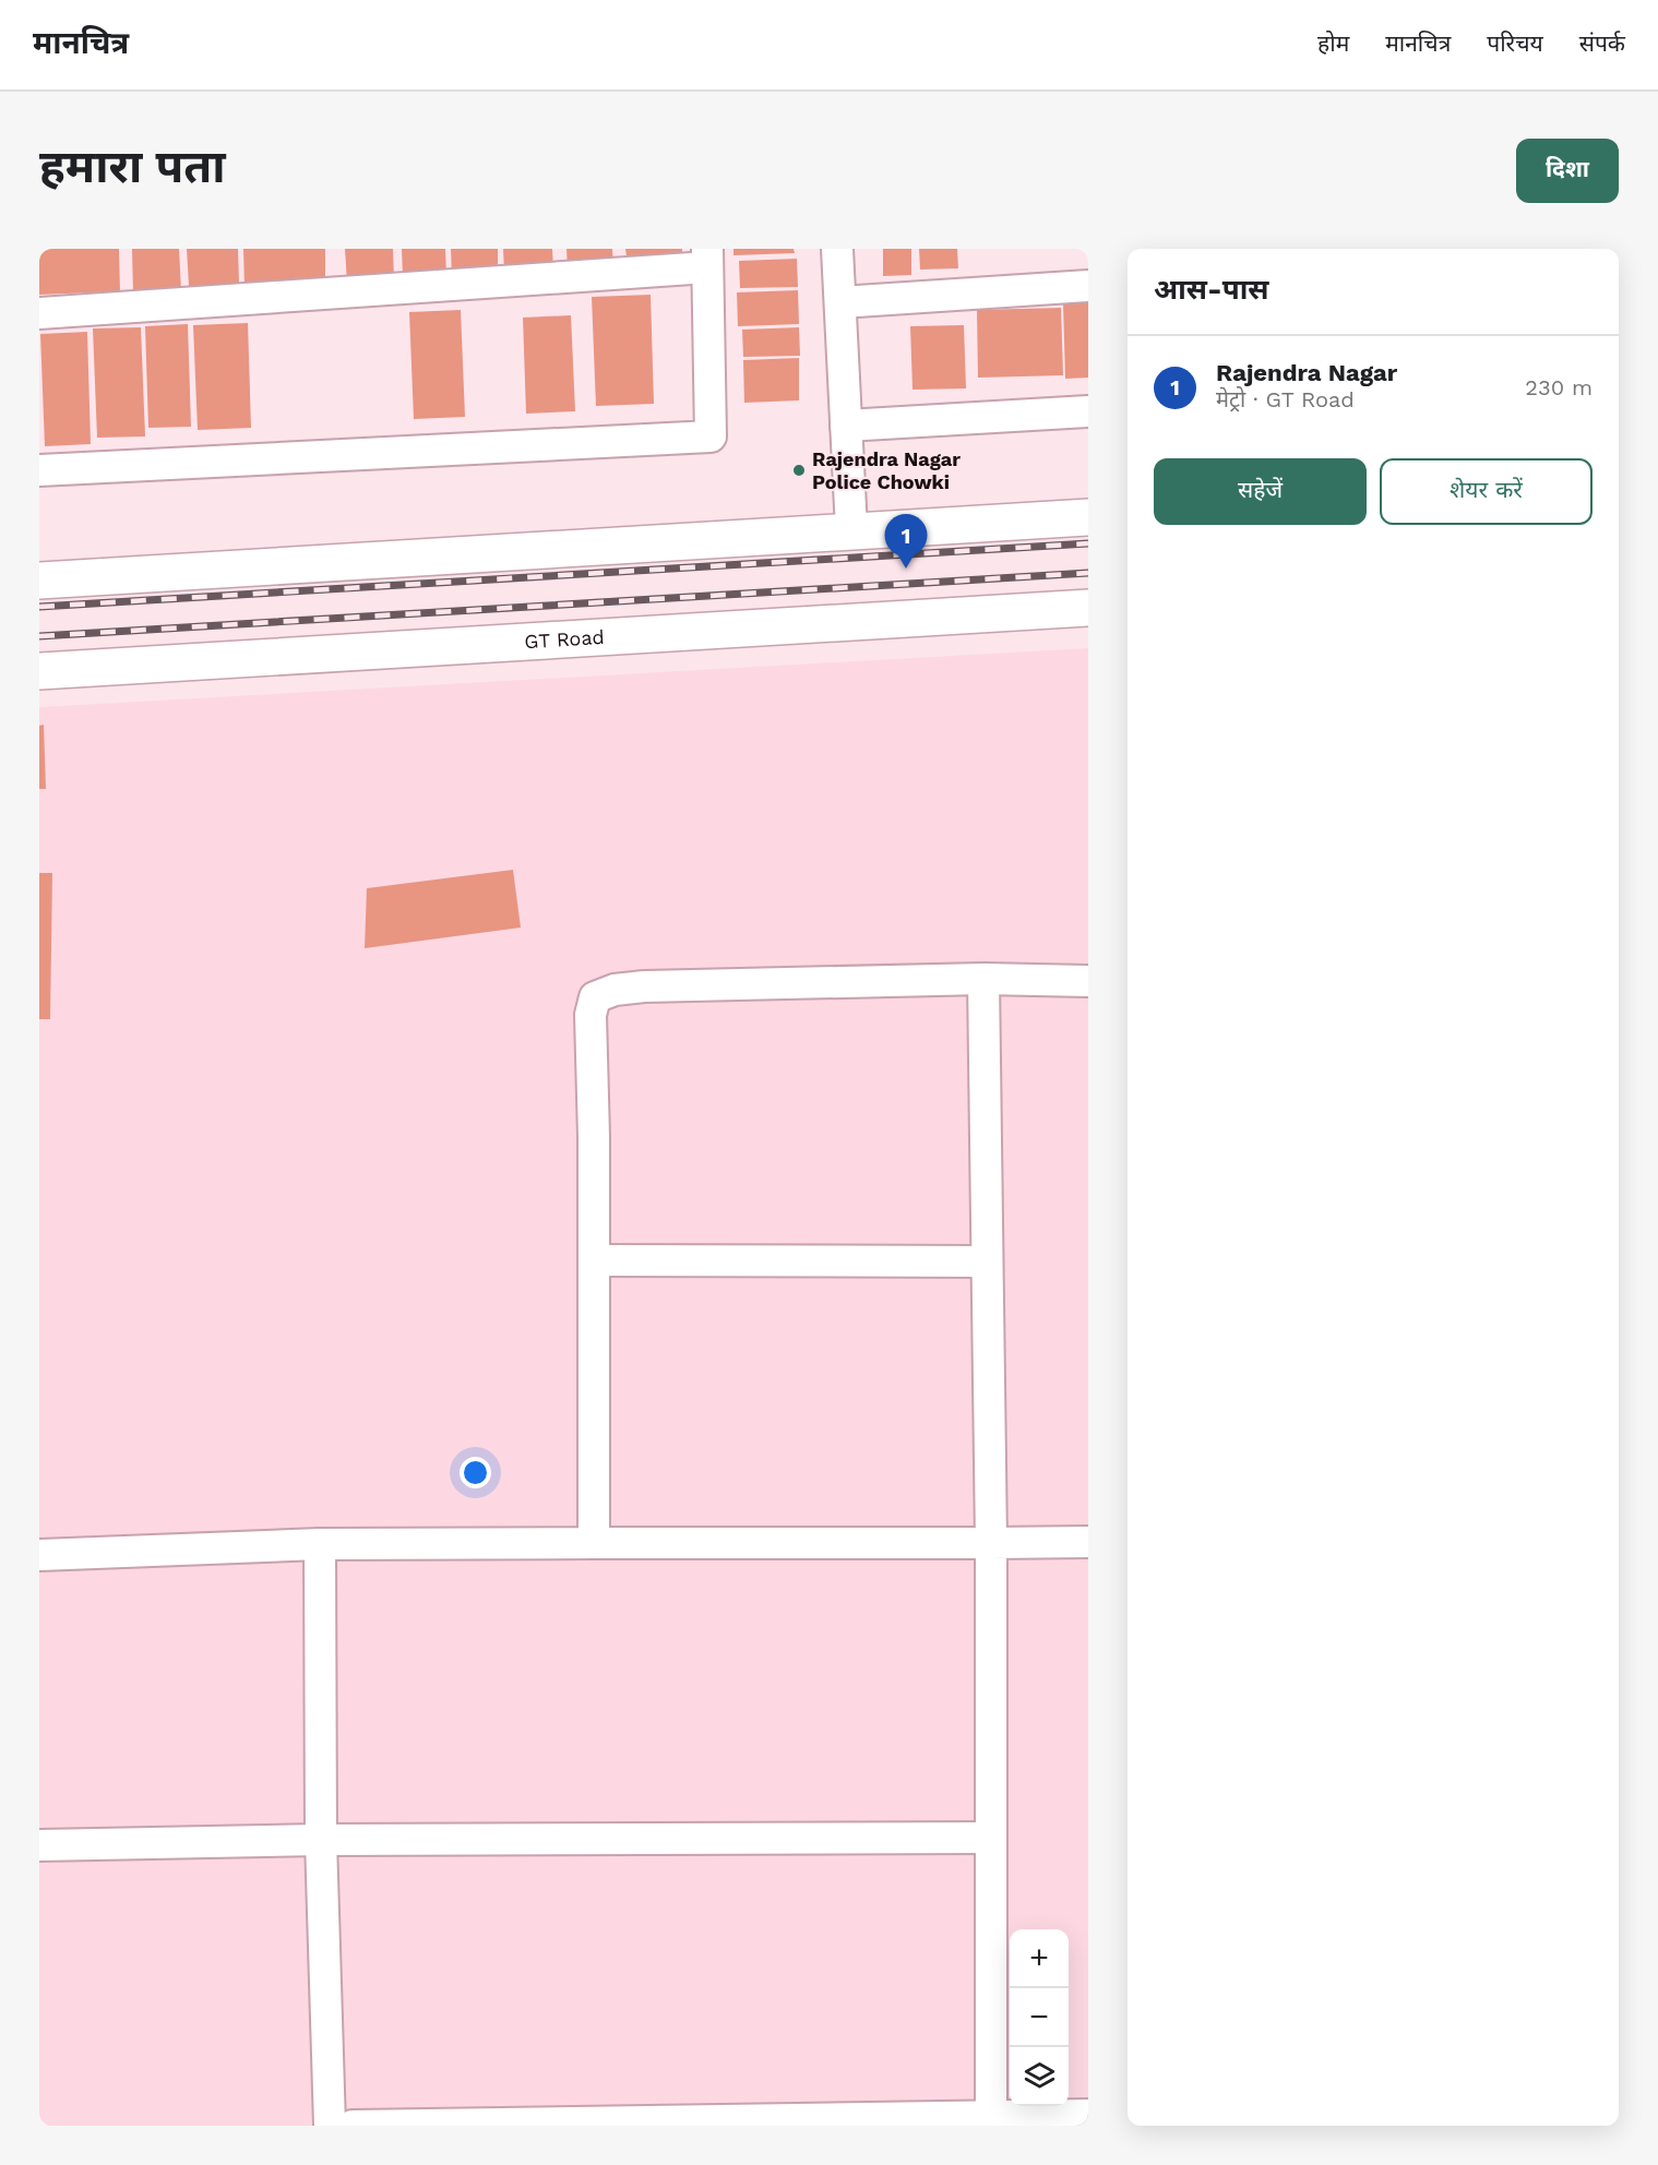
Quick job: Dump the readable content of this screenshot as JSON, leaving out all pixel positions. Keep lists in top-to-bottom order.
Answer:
{
  "streets": {
    "highway": ["GT Road"]
  },
  "places": ["Rajendra Nagar Police Chowki"],
  "page": {
    "header": "मानचित्र",
    "nav": [
      "होम",
      "मानचित्र",
      "परिचय",
      "संपर्क"
    ],
    "buttons": [
      "दिशा",
      ["सहेजें", "शेयर करें"]
    ],
    "title": "हमारा पता",
    "heading": "आस-पास",
    "list": [
      {
        "mark": "1",
        "name": "Rajendra Nagar",
        "note": "मेट्रो · GT Road",
        "value": "230 m"
      }
    ],
    "pins": "1",
    "map_buttons": ["+", "−"]
  }
}
